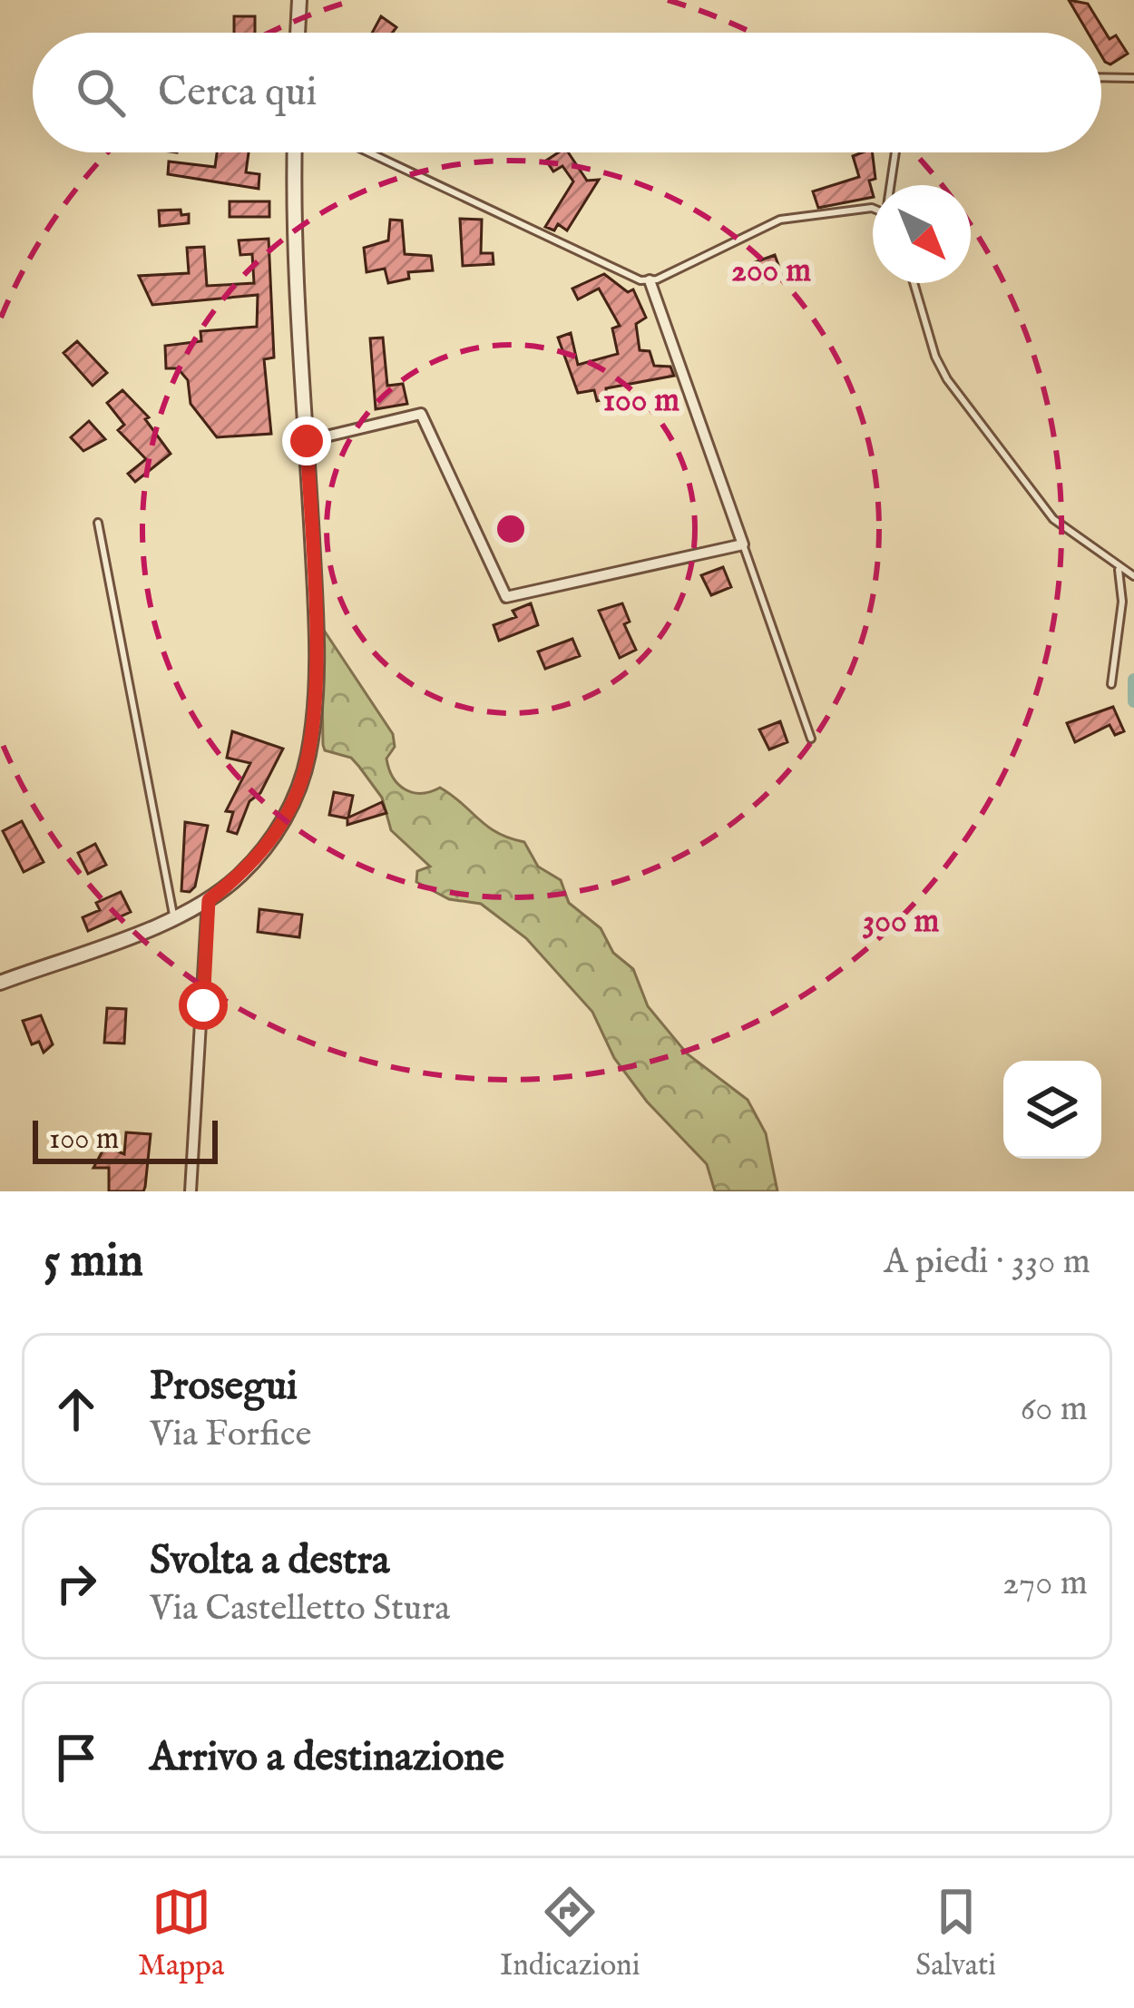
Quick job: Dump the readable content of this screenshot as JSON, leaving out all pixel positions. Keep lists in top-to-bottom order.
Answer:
{
  "scale_bar": "100 m",
  "north": "bottom right",
  "page": {
    "search": "Cerca qui",
    "scale": "100 m",
    "heading": ["5 min", "A piedi · 330 m"],
    "list": [
      ["Prosegui", "Via Forfice", "60 m"],
      ["Svolta a destra", "Via Castelletto Stura", "270 m"],
      "Arrivo a destinazione"
    ],
    "nav": ["Mappa", "Indicazioni", "Salvati"]
  },
  "rings": ["200 m", "100 m", "300 m"]
}
